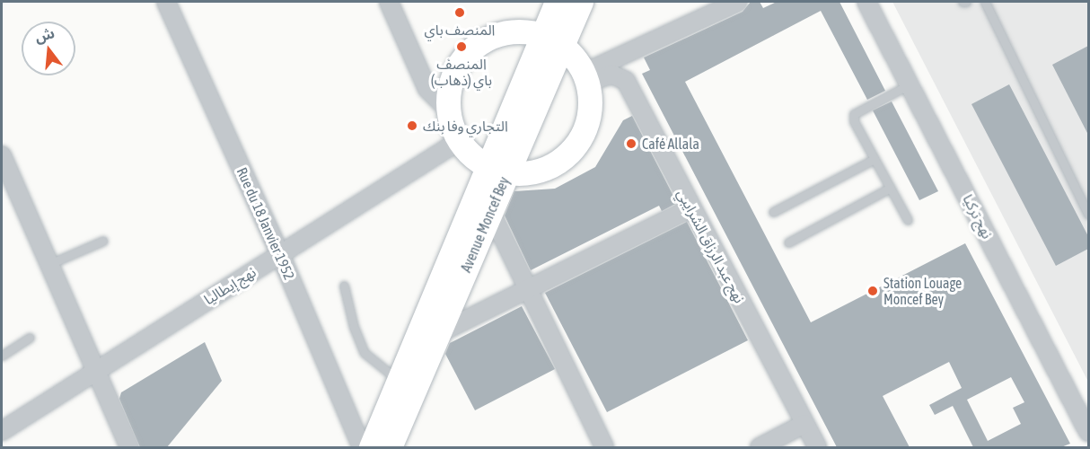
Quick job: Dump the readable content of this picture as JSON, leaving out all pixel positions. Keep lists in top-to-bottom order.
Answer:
{
  "streets": {
    "main road": ["Avenue Moncef Bey"],
    "street": [
      "نهج تركيا",
      "Rue du 18 Janvier 1952",
      "نهج عبد الرزاق الشرايبي",
      "نهج إيطاليا"
    ]
  },
  "crossings": [
    ["Rue du 18 Janvier 1952", "نهج إيطاليا"]
  ],
  "places": [
    "المنصف باي",
    "المنصف باي (ذهاب)",
    "التجاري وفا بنك",
    "Café Allala",
    "Station Louage Moncef Bey"
  ],
  "north": "top"
}
